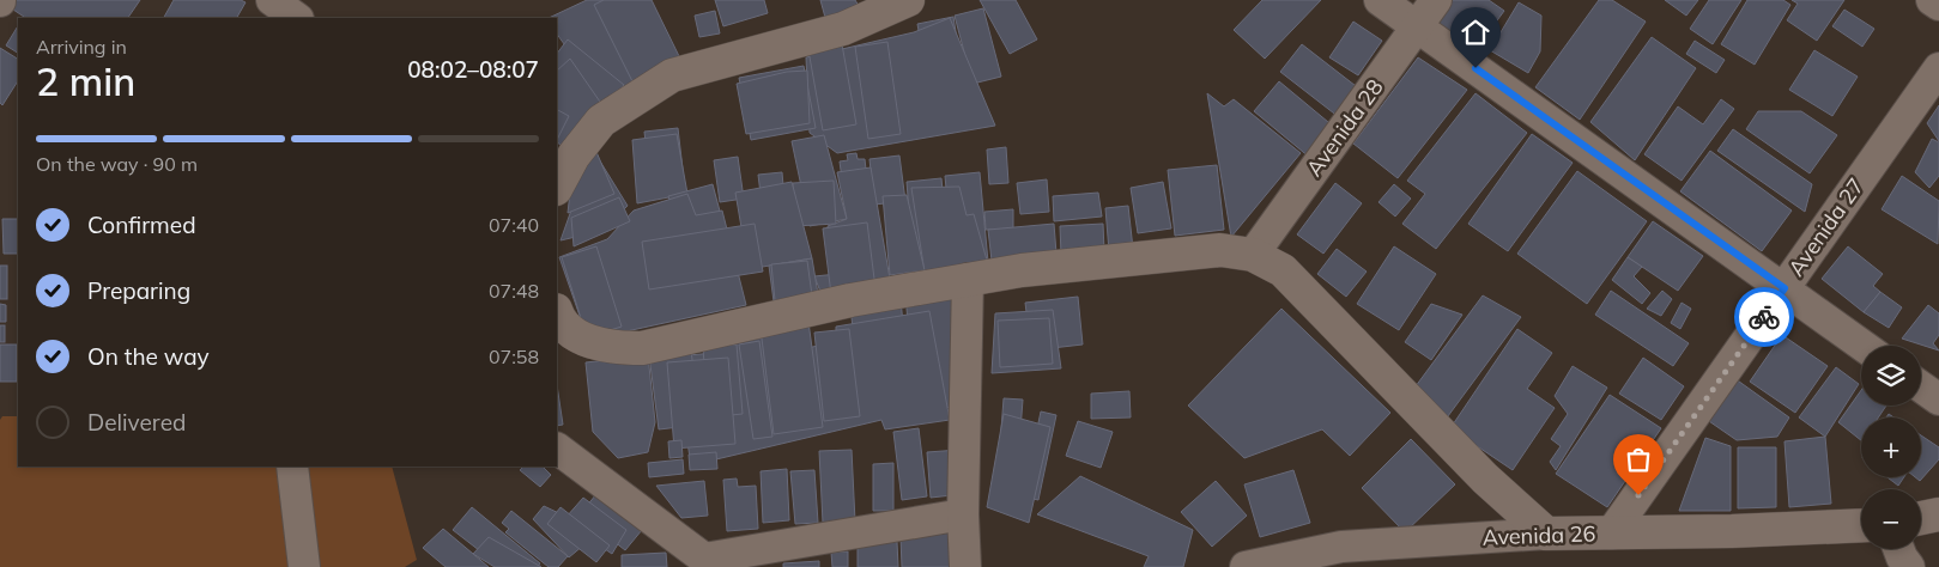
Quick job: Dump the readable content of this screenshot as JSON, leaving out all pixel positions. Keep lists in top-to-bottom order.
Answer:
{
  "streets": {
    "main road": ["Avenida 26"],
    "street": ["Avenida 28", "Avenida 27"]
  },
  "crossings": [
    ["Avenida 27", "Avenida 26"]
  ],
  "page": {
    "heading": ["2 min", "Arriving in", "08:02–08:07"],
    "bar": "On the way · 90 m",
    "list": [
      ["Confirmed", "07:40"],
      ["Preparing", "07:48"],
      ["On the way", "07:58"],
      "Delivered"
    ],
    "map_buttons": ["+", "−"]
  }
}
